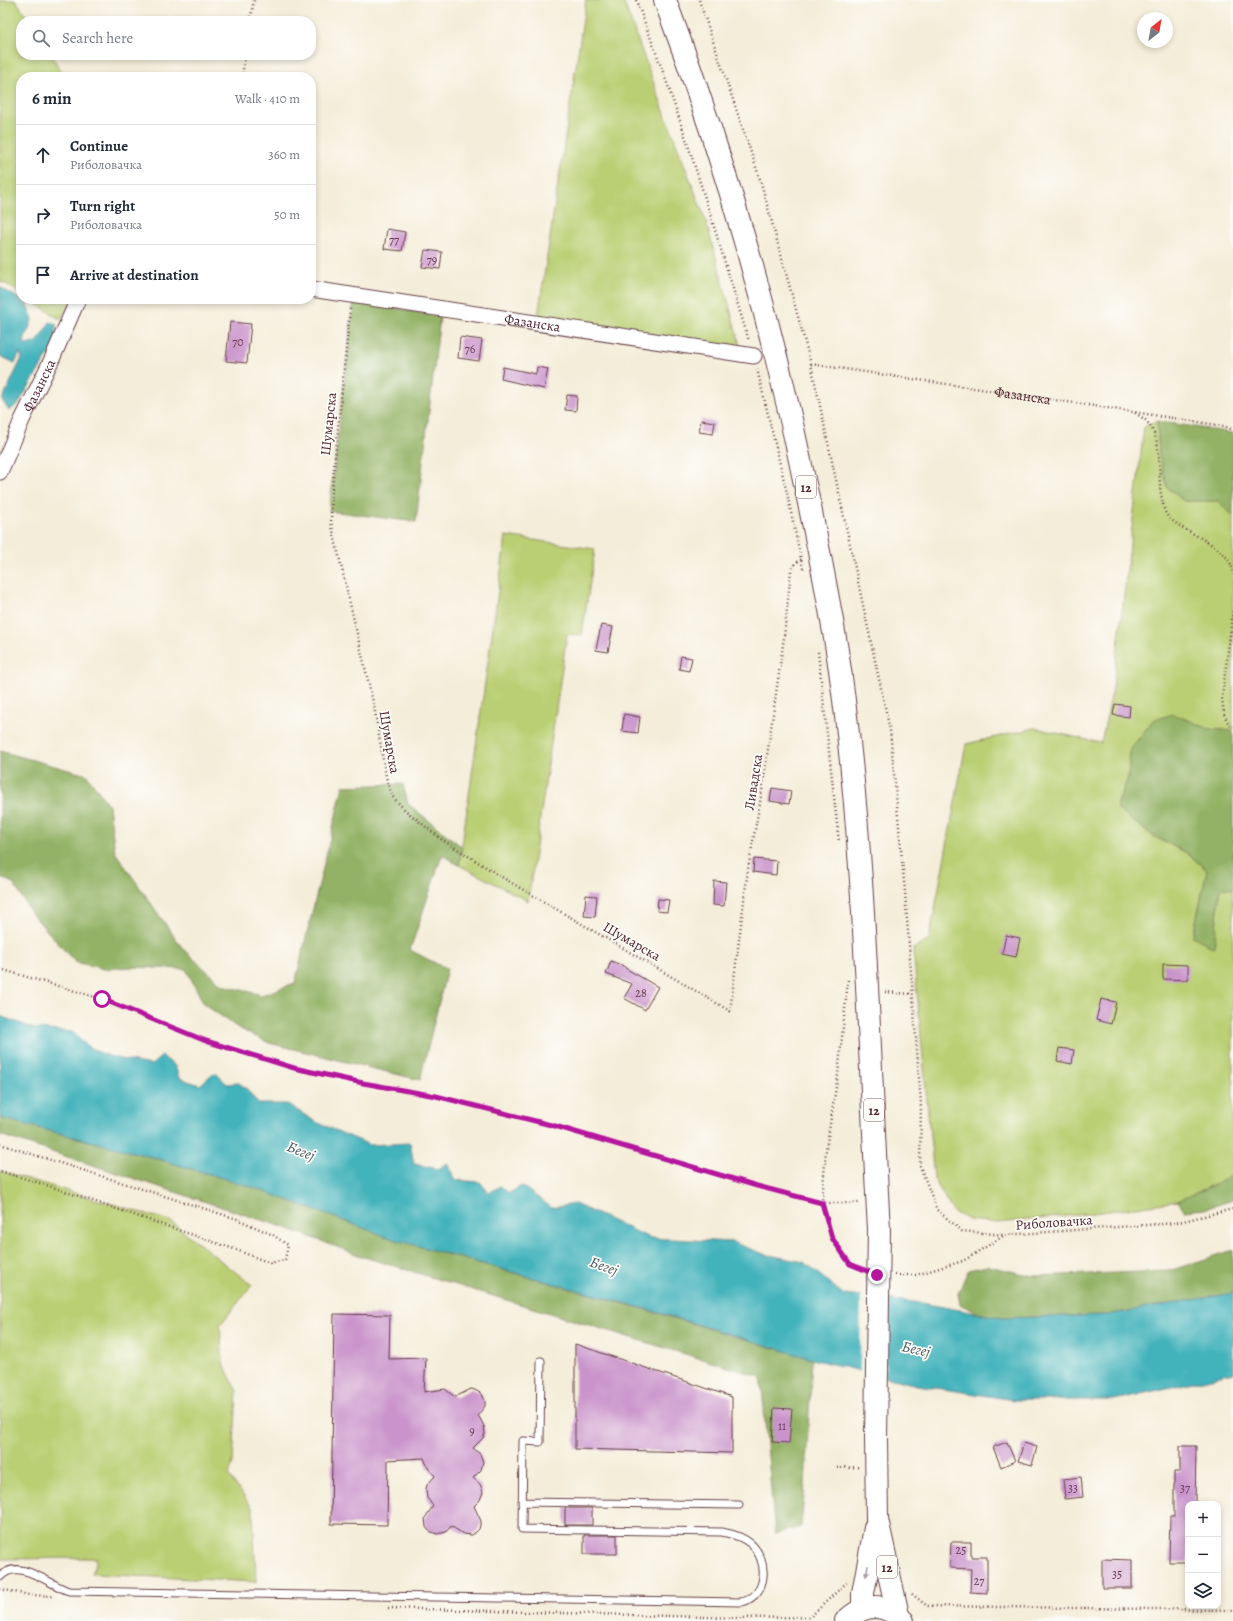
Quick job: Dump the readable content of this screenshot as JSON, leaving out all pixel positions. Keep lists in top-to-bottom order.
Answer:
{
  "streets": {
    "main road": ["12"],
    "street": ["Фазанска"],
    "path": ["Шумарска", "Ливадска", "Риболовачка"]
  },
  "crossings": [
    ["Фазанска", "Шумарска"],
    ["Шумарска", "Ливадска"]
  ],
  "water": ["Бегеј"],
  "house_numbers": [
    "77",
    "79",
    "70",
    "76",
    "28",
    "11",
    "9",
    "33",
    "37",
    "25",
    "35",
    "27"
  ],
  "north": "top right",
  "page": {
    "search": "Search here",
    "heading": ["6 min", "Walk · 410 m"],
    "list": [
      ["Continue", "Риболовачка", "360 m"],
      ["Turn right", "Риболовачка", "50 m"],
      "Arrive at destination"
    ],
    "map_buttons": ["+", "−"]
  }
}
